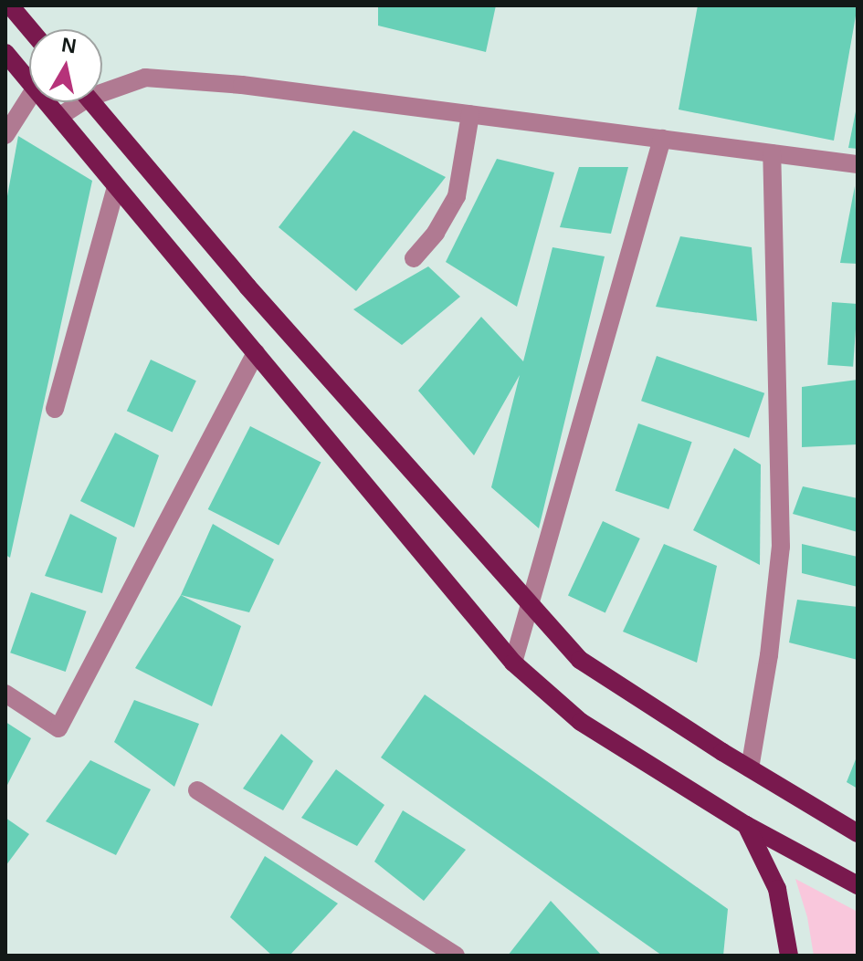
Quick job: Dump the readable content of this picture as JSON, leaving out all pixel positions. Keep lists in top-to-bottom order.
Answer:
{
  "north": "top"
}
